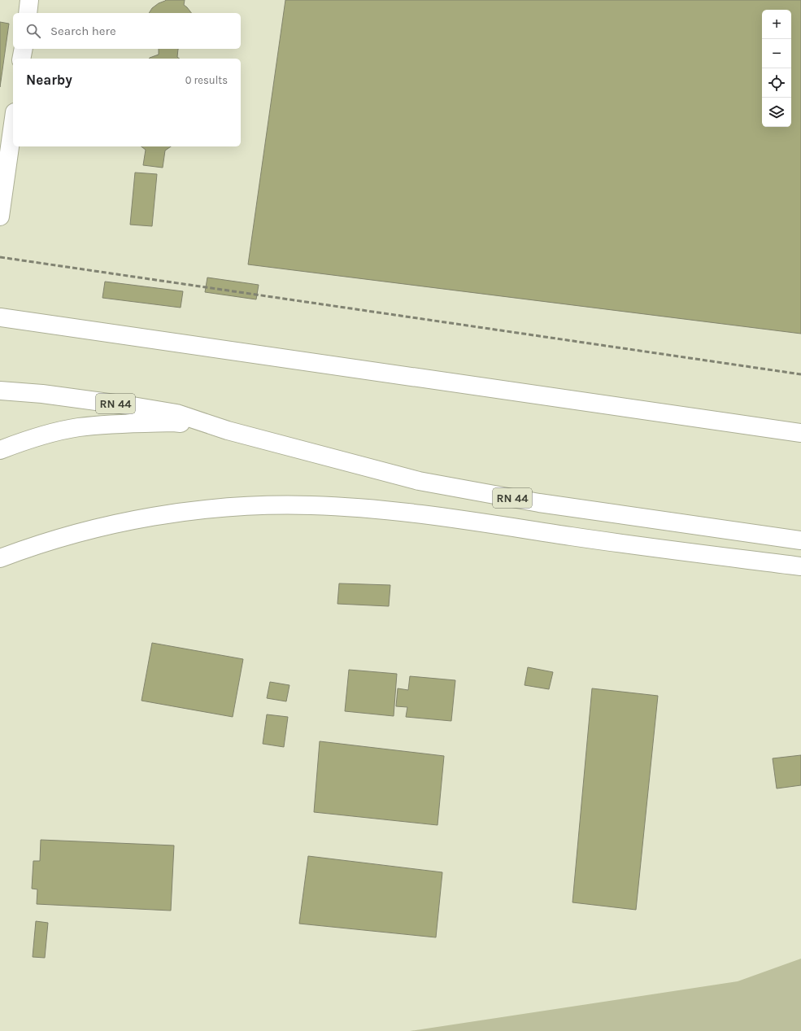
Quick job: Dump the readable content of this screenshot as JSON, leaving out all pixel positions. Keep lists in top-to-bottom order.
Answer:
{
  "streets": {
    "main road": ["RN 44"]
  },
  "page": {
    "map_buttons": ["+", "−"],
    "search": "Search here",
    "heading": ["Nearby", "0 results"]
  }
}
